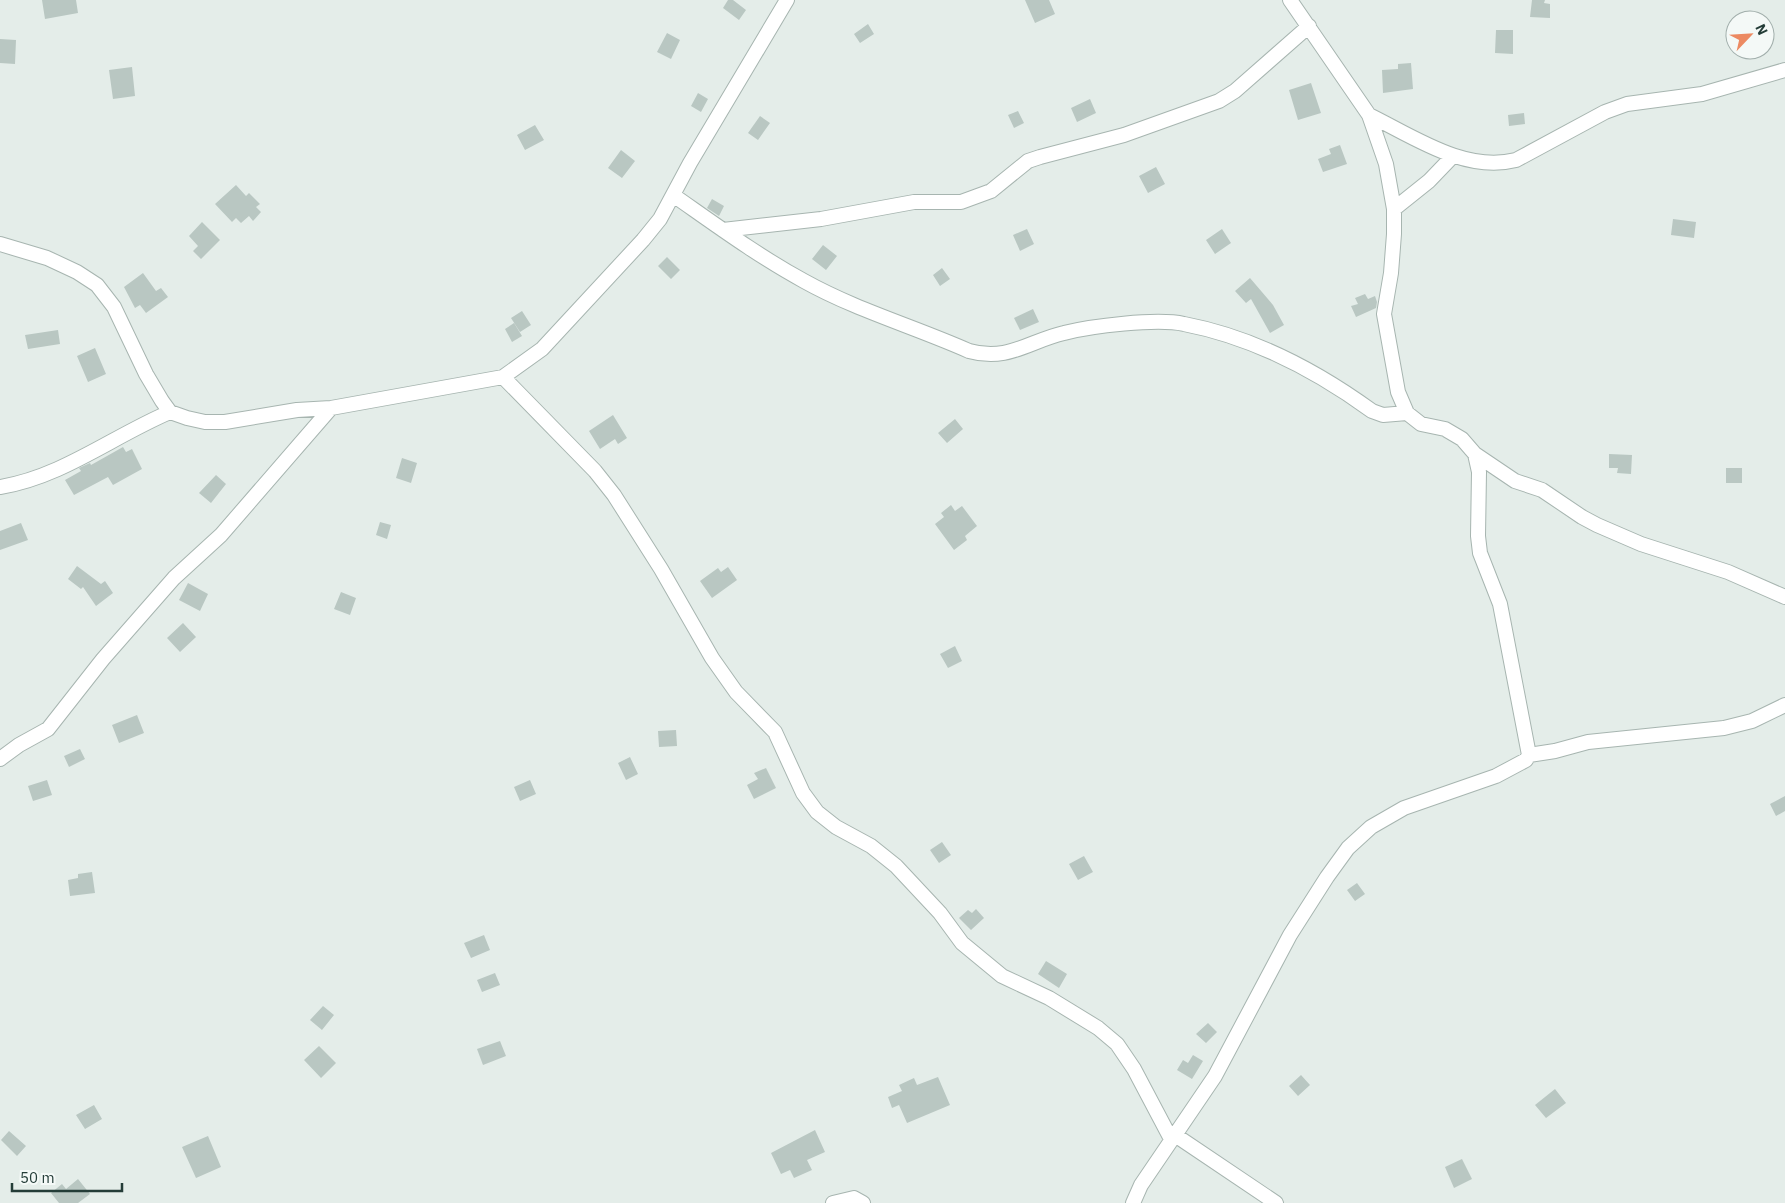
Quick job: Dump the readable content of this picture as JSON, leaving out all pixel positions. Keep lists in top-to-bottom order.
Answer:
{
  "scale_bar": "50 m",
  "north": "top right"
}
